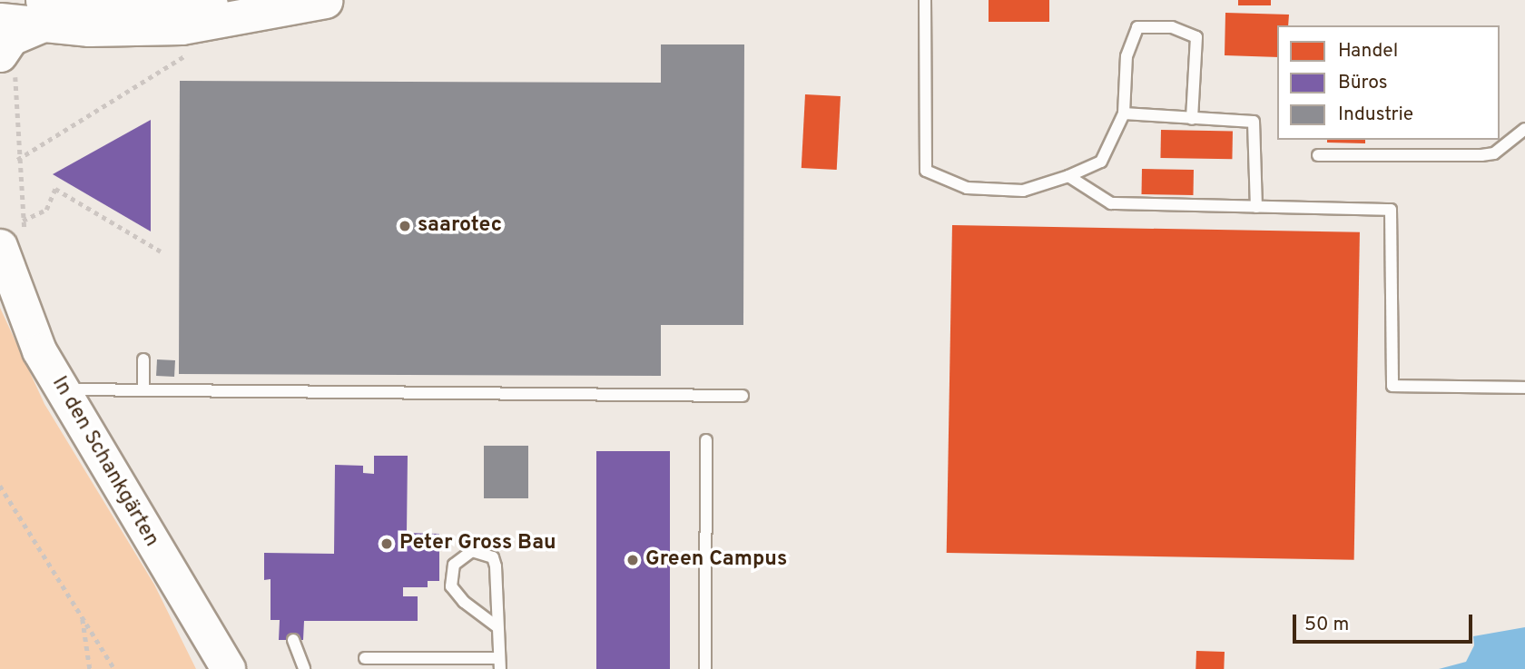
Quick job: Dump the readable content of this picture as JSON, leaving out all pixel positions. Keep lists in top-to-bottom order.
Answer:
{
  "streets": {
    "main road": ["In den Schankgärten"]
  },
  "places": ["saarotec", "Peter Gross Bau", "Green Campus"],
  "legend": ["Handel", "Büros", "Industrie"],
  "scale_bar": "50 m"
}
